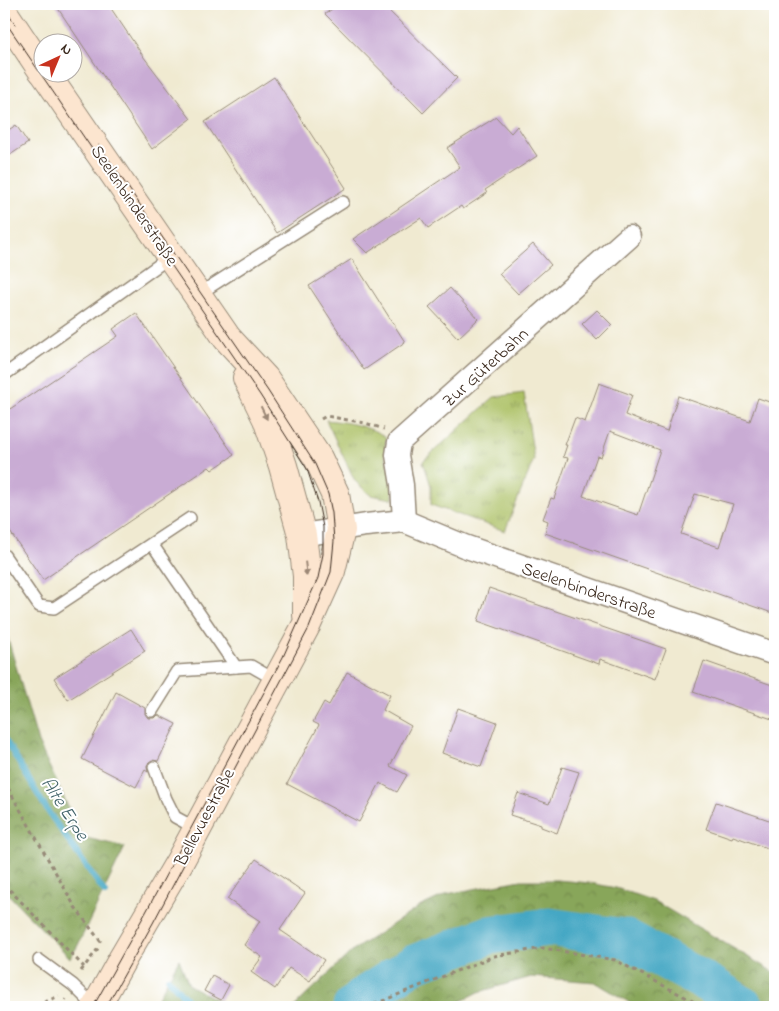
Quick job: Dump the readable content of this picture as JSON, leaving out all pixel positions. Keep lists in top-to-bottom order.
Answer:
{
  "streets": {
    "street": ["Seelenbinderstraße", "Zur Güterbahn", "Bellevuestraße"]
  },
  "crossings": [
    ["Seelenbinderstraße", "Bellevuestraße"]
  ],
  "water": ["Alte Erpe"],
  "north": "top right"
}
